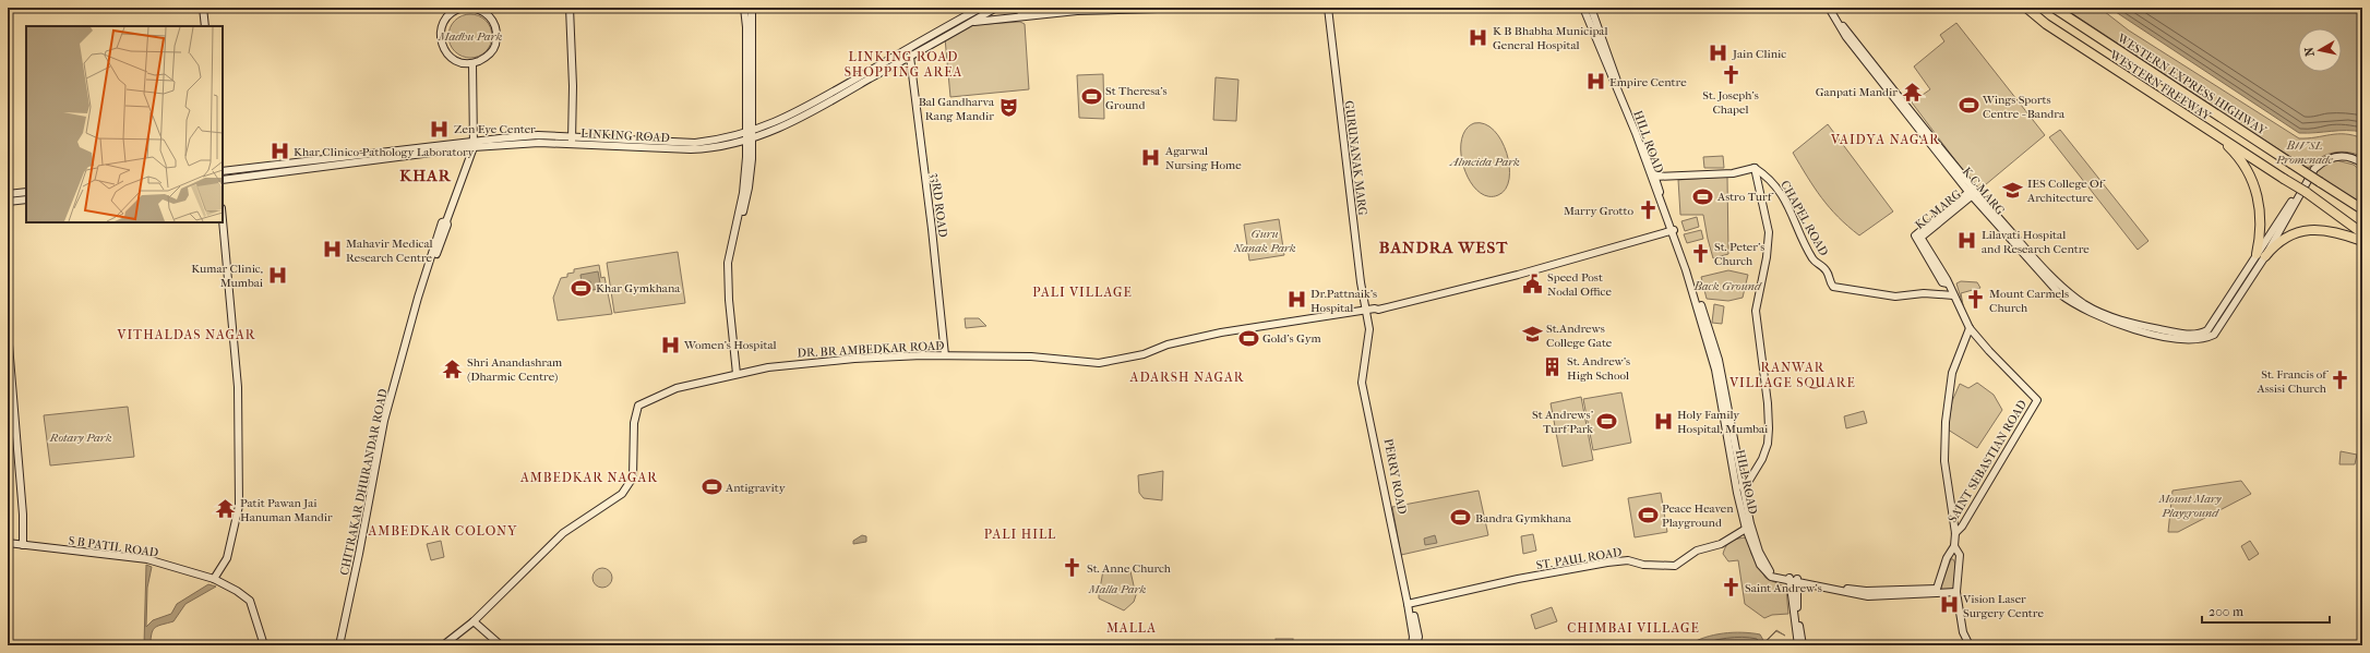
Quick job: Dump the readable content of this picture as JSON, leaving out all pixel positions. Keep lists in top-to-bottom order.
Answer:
{
  "streets": {
    "highway": ["WESTERN EXPRESS HIGHWAY", "WESTERN FREEWAY"],
    "main road": [
      "LINKING ROAD",
      "HILL ROAD",
      "GURUNANAK MARG",
      "K C MARG",
      "33RD ROAD",
      "KC MARG",
      "CHAPEL ROAD",
      "DR. BR AMBEDKAR ROAD",
      "SAINT SEBASTIAN ROAD",
      "PERRY ROAD",
      "CHITRAKAR DHURANDAR ROAD",
      "S B PATIL ROAD",
      "ST. PAUL ROAD"
    ]
  },
  "crossings": [
    ["LINKING ROAD", "33RD ROAD"],
    ["LINKING ROAD", "CHITRAKAR DHURANDAR ROAD"],
    ["HILL ROAD", "DR. BR AMBEDKAR ROAD"],
    ["HILL ROAD", "ST. PAUL ROAD"],
    ["GURUNANAK MARG", "DR. BR AMBEDKAR ROAD"],
    ["GURUNANAK MARG", "PERRY ROAD"],
    ["K C MARG", "KC MARG"],
    ["33RD ROAD", "DR. BR AMBEDKAR ROAD"],
    ["KC MARG", "CHAPEL ROAD"],
    ["DR. BR AMBEDKAR ROAD", "PERRY ROAD"],
    ["PERRY ROAD", "ST. PAUL ROAD"]
  ],
  "districts": [
    "LINKING ROAD SHOPPING AREA",
    "VAIDYA NAGAR",
    "KHAR",
    "BANDRA WEST",
    "PALI VILLAGE",
    "VITHALDAS NAGAR",
    "RANWAR VILLAGE SQUARE",
    "ADARSH NAGAR",
    "AMBEDKAR NAGAR",
    "AMBEDKAR COLONY",
    "PALI HILL",
    "MALLA",
    "CHIMBAI VILLAGE"
  ],
  "parks": [
    "Madhu Park",
    "BWSL Promenade",
    "Almeida Park",
    "Guru Nanak Park",
    "Back Ground",
    "Rotary Park",
    "Mount Mary Playground",
    "Malla Park"
  ],
  "places": {
    "hospital": [
      "K B Bhabha Municipal General Hospital",
      "Jain Clinic",
      "Empire Centre",
      "Zen Eye Center",
      "Khar Clinico-Pathology Laboratory",
      "Agarwal Nursing Home",
      "Lilavati Hospital and Research Centre",
      "Mahavir Medical Research Centre",
      "Kumar Clinic, Mumbai",
      "Dr.Pattnaik's Hospital",
      "Women's Hospital",
      "Holy Family Hospital, Mumbai",
      "Vision Laser Surgery Centre"
    ],
    "church": [
      "St. Joseph's Chapel",
      "Marry Grotto",
      "St. Peter's Church",
      "Mount Carmels Church",
      "St. Francis of Assisi Church",
      "St. Anne Church",
      "Saint Andrew's"
    ],
    "temple": ["Ganpati Mandir", "Shri Anandashram (Dharmic Centre)", "Patit Pawan Jai Hanuman Mandir"],
    "sports": [
      "St Theresa's Ground",
      "Wings Sports Centre - Bandra",
      "Astro Turf",
      "Khar Gymkhana",
      "Gold's Gym",
      "St Andrews' Turf Park",
      "Antigravity",
      "Peace Heaven Playground",
      "Bandra Gymkhana"
    ],
    "theatre": ["Bal Gandharva Rang Mandir"],
    "school or university": ["IES College Of Architecture", "St.Andrews College Gate"],
    "public building": ["Speed Post Nodal Office"],
    "building": ["St. Andrew's High School"]
  },
  "scale_bar": "200 m",
  "north": "left"
}
